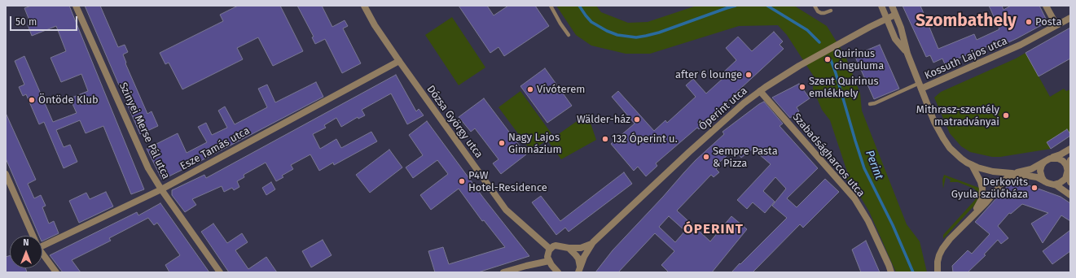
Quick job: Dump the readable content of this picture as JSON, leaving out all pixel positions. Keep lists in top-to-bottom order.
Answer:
{
  "streets": {
    "street": [
      "Kossuth Lajos utca",
      "Óperint utca",
      "Dózsa György utca",
      "Szinyei Merse Pál utca",
      "Esze Tamás utca",
      "Szabadságharcos utca"
    ]
  },
  "crossings": [
    ["Óperint utca", "Dózsa György utca"],
    ["Óperint utca", "Szabadságharcos utca"],
    ["Dózsa György utca", "Esze Tamás utca"],
    ["Szinyei Merse Pál utca", "Esze Tamás utca"]
  ],
  "districts": ["Szombathely", "ÓPERINT"],
  "water": ["Perint"],
  "places": [
    "Posta",
    "Quirinus cinguluma",
    "after 6 lounge",
    "Szent Quirinus emlékhely",
    "Vívóterem",
    "Öntöde Klub",
    "Mithrasz-szentély matradványai",
    "Wälder-ház",
    "132 Óperint u.",
    "Nagy Lajos Gimnázium",
    "Sempre Pasta & Pizza",
    "P4W Hotel-Residence",
    "Derkovits Gyula szülőháza"
  ],
  "scale_bar": "50 m",
  "north": "top"
}
